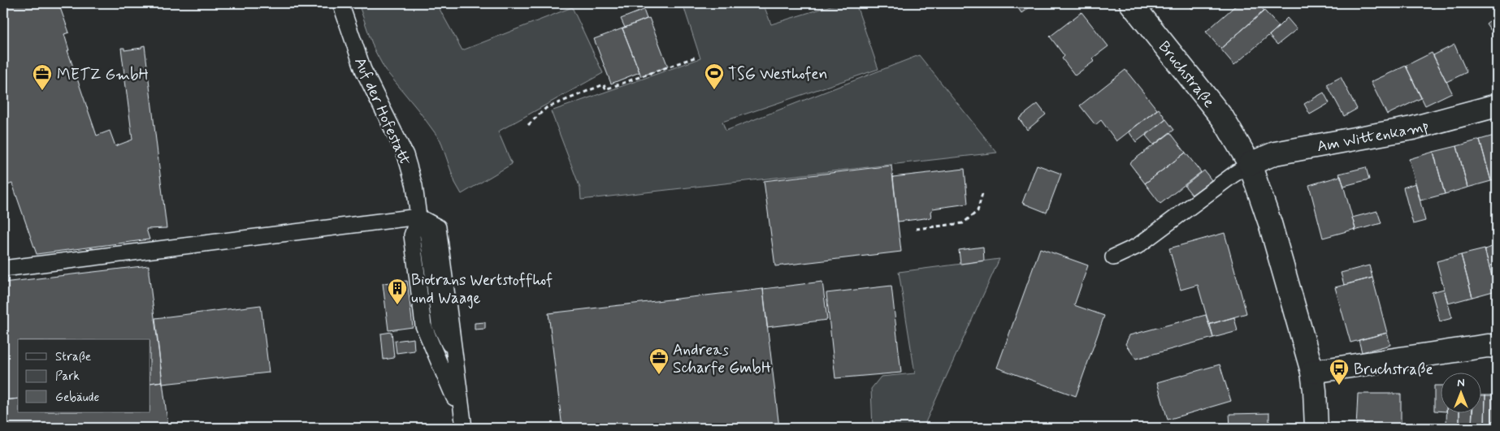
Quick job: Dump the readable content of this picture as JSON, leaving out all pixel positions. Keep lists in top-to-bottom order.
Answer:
{
  "streets": {
    "street": ["Bruchstraße", "Am Wittenkamp"],
    "lane": ["Auf der Hofestatt"]
  },
  "crossings": [
    ["Bruchstraße", "Am Wittenkamp"]
  ],
  "places": {
    "sports": ["TSG Westhofen"],
    "office": ["METZ GmbH", "Andreas Scharfe GmbH"],
    "building": ["Biotrans Wertstoffhof und Waage"],
    "bus stop": ["Bruchstraße"]
  },
  "legend": ["Straße", "Park", "Gebäude"],
  "north": "top"
}
